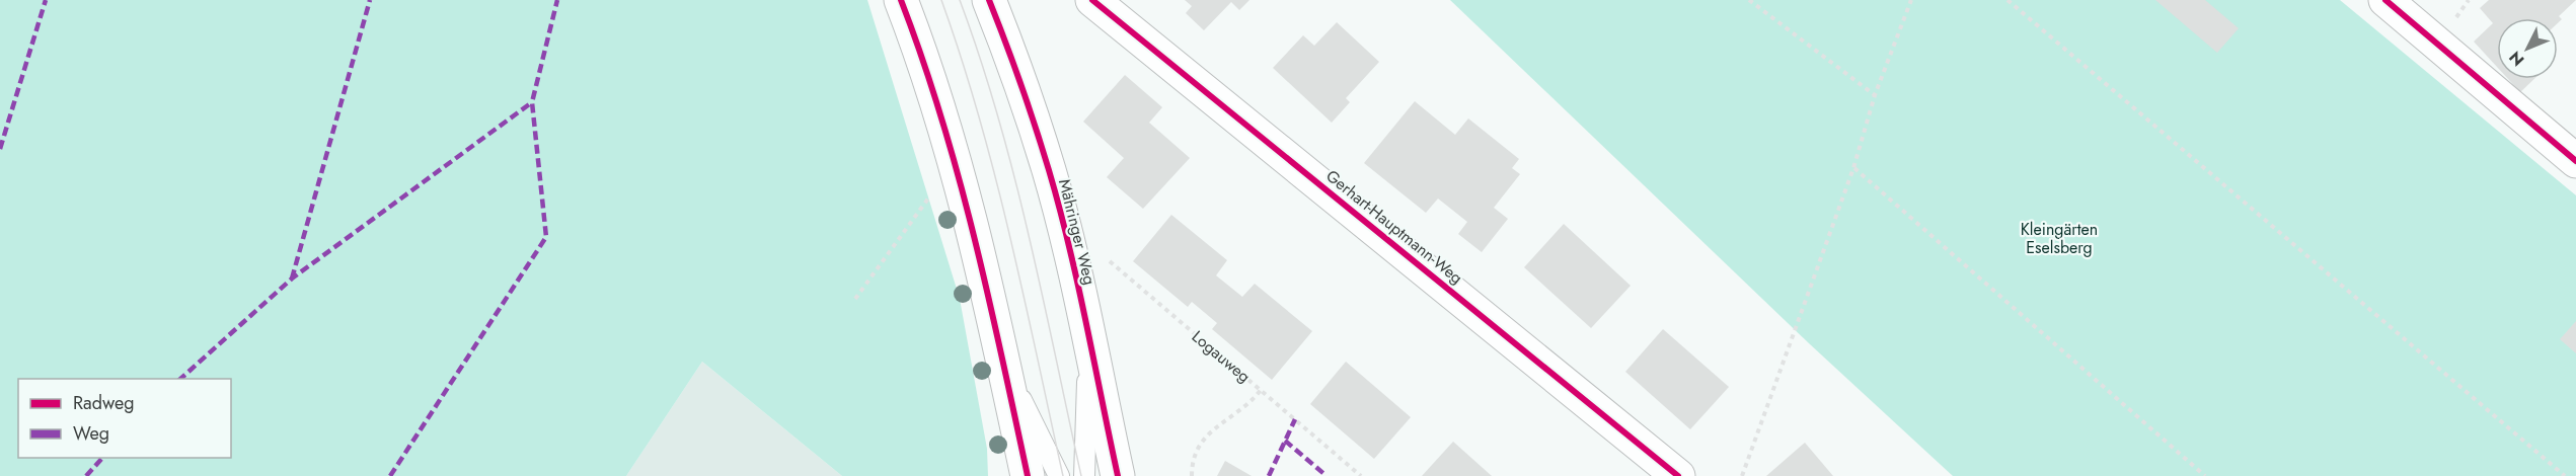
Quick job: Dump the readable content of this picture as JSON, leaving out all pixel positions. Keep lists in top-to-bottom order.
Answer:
{
  "streets": {
    "street": ["Gerhart-Hauptmann-Weg", "Mähringer Weg"],
    "path": ["Logauweg"]
  },
  "crossings": [
    ["Mähringer Weg", "Logauweg"]
  ],
  "parks": ["Kleingärten Eselsberg"],
  "legend": ["Radweg", "Weg"],
  "north": "bottom left"
}
